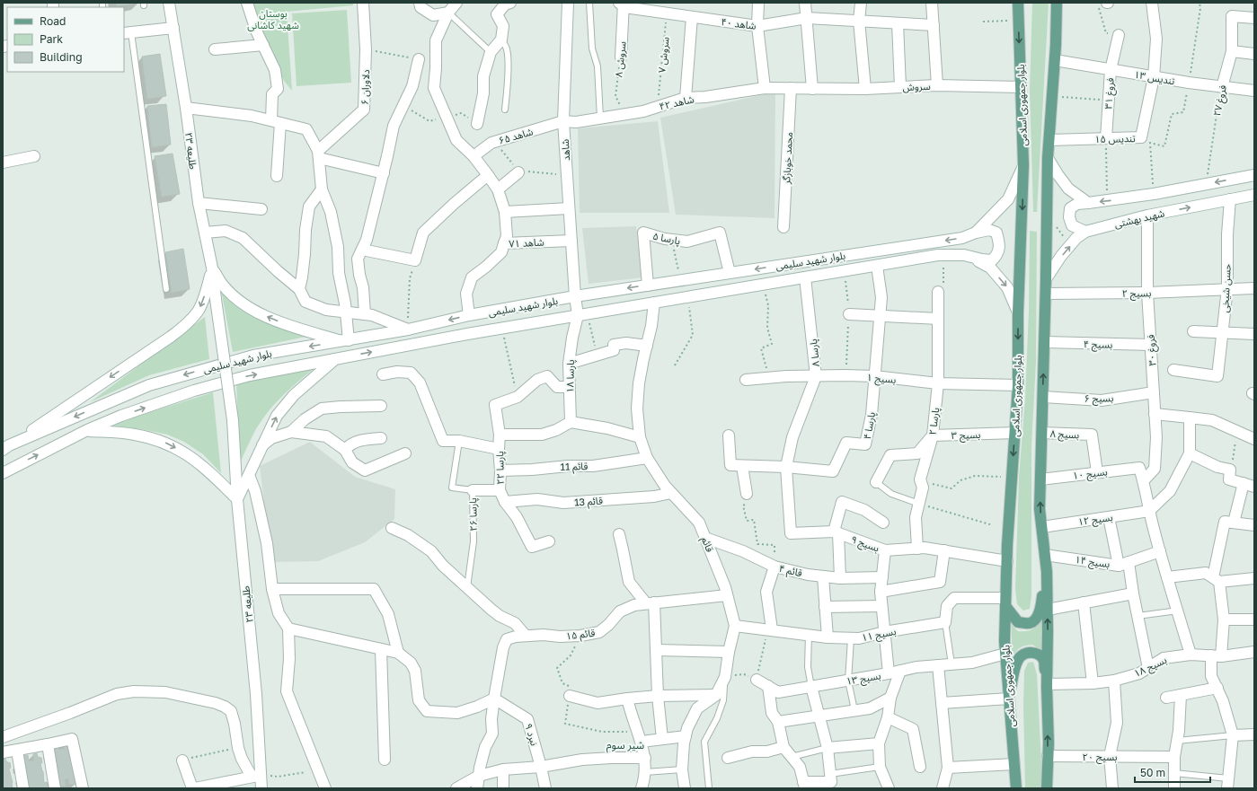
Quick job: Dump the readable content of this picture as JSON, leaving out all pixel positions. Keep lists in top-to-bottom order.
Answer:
{
  "streets": {
    "main road": ["بلوار جمهوری اسلامی"],
    "street": [
      "شاهد ۴۰",
      "سروش ۸",
      "تندیس ۱۳",
      "سروش",
      "دلاوران ۶",
      "فروغ ۳۱",
      "فروغ ۲۷",
      "شاهد ۴۲",
      "شاهد ۶۵",
      "تندیس ۱۵",
      "شاهد",
      "طلیعه ۲۳",
      "محمد خوبازگر",
      "شهید بهشتی",
      "پارسا ۵",
      "شاهد ۷۱",
      "بلوار شهید سلیمی",
      "حسن شیخی",
      "بسیج ۲",
      "بسیج ۴",
      "فروغ ۳۰",
      "پارسا ۸",
      "پارسا ۱۸",
      "بسیج ۱",
      "بسیج ۶",
      "پارسا ۲",
      "پارسا ۴",
      "بسیج ۸",
      "بسیج ۳",
      "قائم 11",
      "پارسا ۲۲",
      "بسیج ۱۰",
      "قائم 13",
      "بسیج ۱۲",
      "بسیج ۹",
      "قائم",
      "بسیج ۱۴",
      "قائم ۴",
      "قائم ۱۵",
      "بسیج ۱۱",
      "بسیج ۱۸",
      "بسیج ۱۳",
      "نبرد ۹",
      "بسیج ۲۰"
    ],
    "lane": ["پارسا ۲۶"],
    "path": ["سروش ۷"]
  },
  "crossings": [
    ["شاهد ۴۰", "سروش ۷"],
    ["شاهد ۴۰", "سروش ۸"],
    ["سروش ۷", "شاهد ۴۲"],
    ["سروش ۸", "شاهد ۴۲"],
    ["تندیس ۱۳", "فروغ ۳۱"],
    ["تندیس ۱۳", "فروغ ۲۷"],
    ["تندیس ۱۳", "تندیس ۱۵"],
    ["سروش", "شاهد ۴۲"],
    ["سروش", "بلوار جمهوری اسلامی"],
    ["فروغ ۳۱", "تندیس ۱۵"],
    ["فروغ ۲۷", "شهید بهشتی"],
    ["شاهد ۴۲", "شاهد ۶۵"],
    ["شاهد ۴۲", "شاهد"],
    ["شاهد ۴۲", "محمد خوبازگر"],
    ["بلوار جمهوری اسلامی", "بلوار شهید سلیمی"],
    ["بلوار جمهوری اسلامی", "بسیج ۱"],
    ["بلوار جمهوری اسلامی", "بسیج ۳"],
    ["بلوار جمهوری اسلامی", "بسیج ۹"],
    ["بلوار جمهوری اسلامی", "بسیج ۱۳"],
    ["شاهد ۶۵", "شاهد"],
    ["شاهد", "شاهد ۷۱"],
    ["شاهد", "بلوار شهید سلیمی"],
    ["شاهد", "پارسا ۱۸"],
    ["شهید بهشتی", "حسن شیخی"],
    ["شهید بهشتی", "فروغ ۳۰"],
    ["پارسا ۵", "بلوار شهید سلیمی"],
    ["شاهد ۷۱", "بلوار شهید سلیمی"],
    ["بلوار شهید سلیمی", "پارسا ۸"],
    ["بلوار شهید سلیمی", "پارسا ۱۸"],
    ["بلوار شهید سلیمی", "پارسا ۴"],
    ["بلوار شهید سلیمی", "قائم"],
    ["حسن شیخی", "بسیج ۲"],
    ["بسیج ۲", "فروغ ۳۰"],
    ["بسیج ۴", "فروغ ۳۰"],
    ["فروغ ۳۰", "بسیج ۶"],
    ["فروغ ۳۰", "بسیج ۱۰"],
    ["پارسا ۸", "بسیج ۱"],
    ["پارسا ۸", "پارسا ۴"],
    ["پارسا ۸", "بسیج ۹"],
    ["بسیج ۱", "پارسا ۲"],
    ["بسیج ۱", "پارسا ۴"],
    ["پارسا ۲", "بسیج ۳"],
    ["پارسا ۲", "بسیج ۹"],
    ["پارسا ۴", "بسیج ۹"],
    ["بسیج ۸", "بسیج ۱۰"],
    ["قائم 11", "پارسا ۲۲"],
    ["قائم 11", "قائم"],
    ["پارسا ۲۲", "قائم 13"],
    ["قائم 13", "قائم"],
    ["قائم", "قائم ۴"],
    ["قائم", "قائم ۱۵"],
    ["قائم", "بسیج ۱۱"],
    ["قائم ۱۵", "نبرد ۹"]
  ],
  "districts": ["شیر سوم"],
  "parks": ["بوستان شهید کاشانی"],
  "legend": ["Road", "Park", "Building"],
  "scale_bar": "50 m"
}
